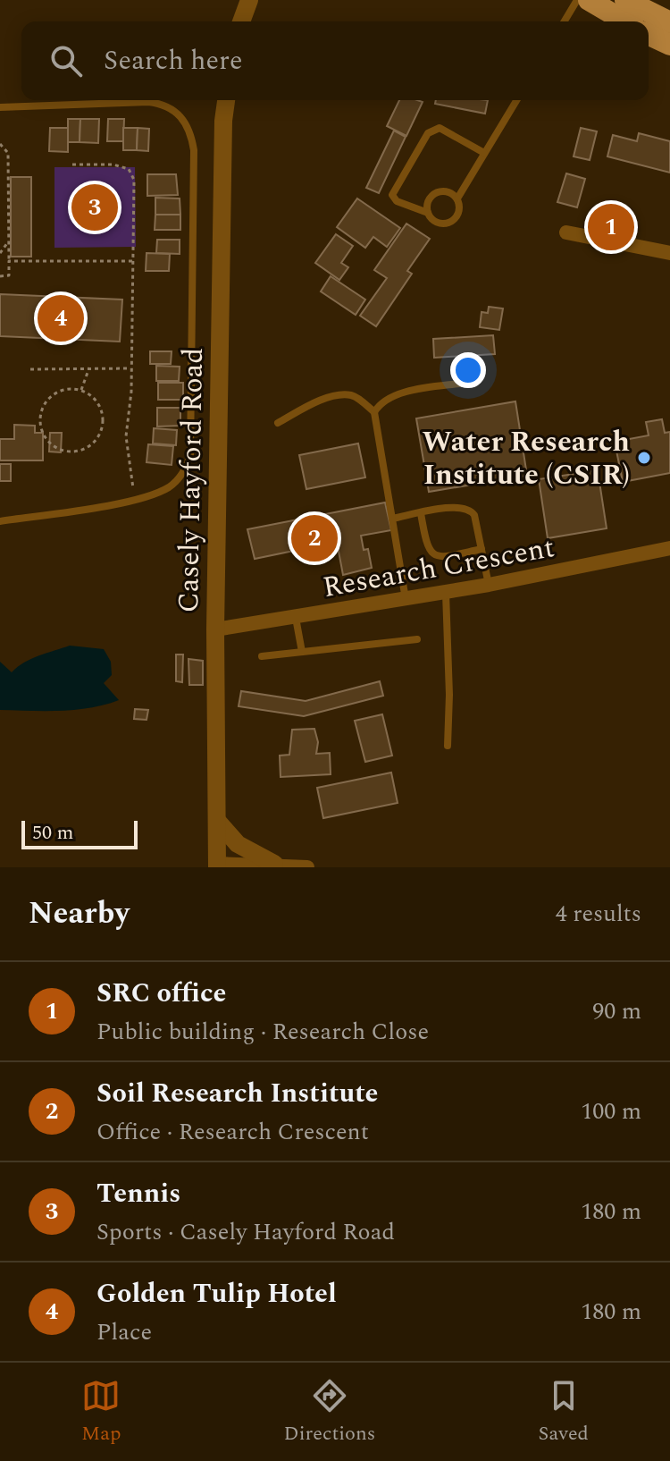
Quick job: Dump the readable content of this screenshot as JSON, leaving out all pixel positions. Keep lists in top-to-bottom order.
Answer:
{
  "streets": {
    "street": ["Casely Hayford Road", "Research Crescent"]
  },
  "crossings": [
    ["Casely Hayford Road", "Research Crescent"]
  ],
  "places": ["Water Research Institute (CSIR)"],
  "scale_bar": "50 m",
  "page": {
    "search": "Search here",
    "pins": [
      "3",
      "1",
      "4",
      "2"
    ],
    "scale": "50 m",
    "heading": ["Nearby", "4 results"],
    "list": [
      {
        "mark": "1",
        "name": "SRC office",
        "note": "Public building · Research Close",
        "value": "90 m"
      },
      {
        "mark": "2",
        "name": "Soil Research Institute",
        "note": "Office · Research Crescent",
        "value": "100 m"
      },
      {
        "mark": "3",
        "name": "Tennis",
        "note": "Sports · Casely Hayford Road",
        "value": "180 m"
      },
      {
        "mark": "4",
        "name": "Golden Tulip Hotel",
        "note": "Place",
        "value": "180 m"
      }
    ],
    "nav": ["Map", "Directions", "Saved"]
  }
}
